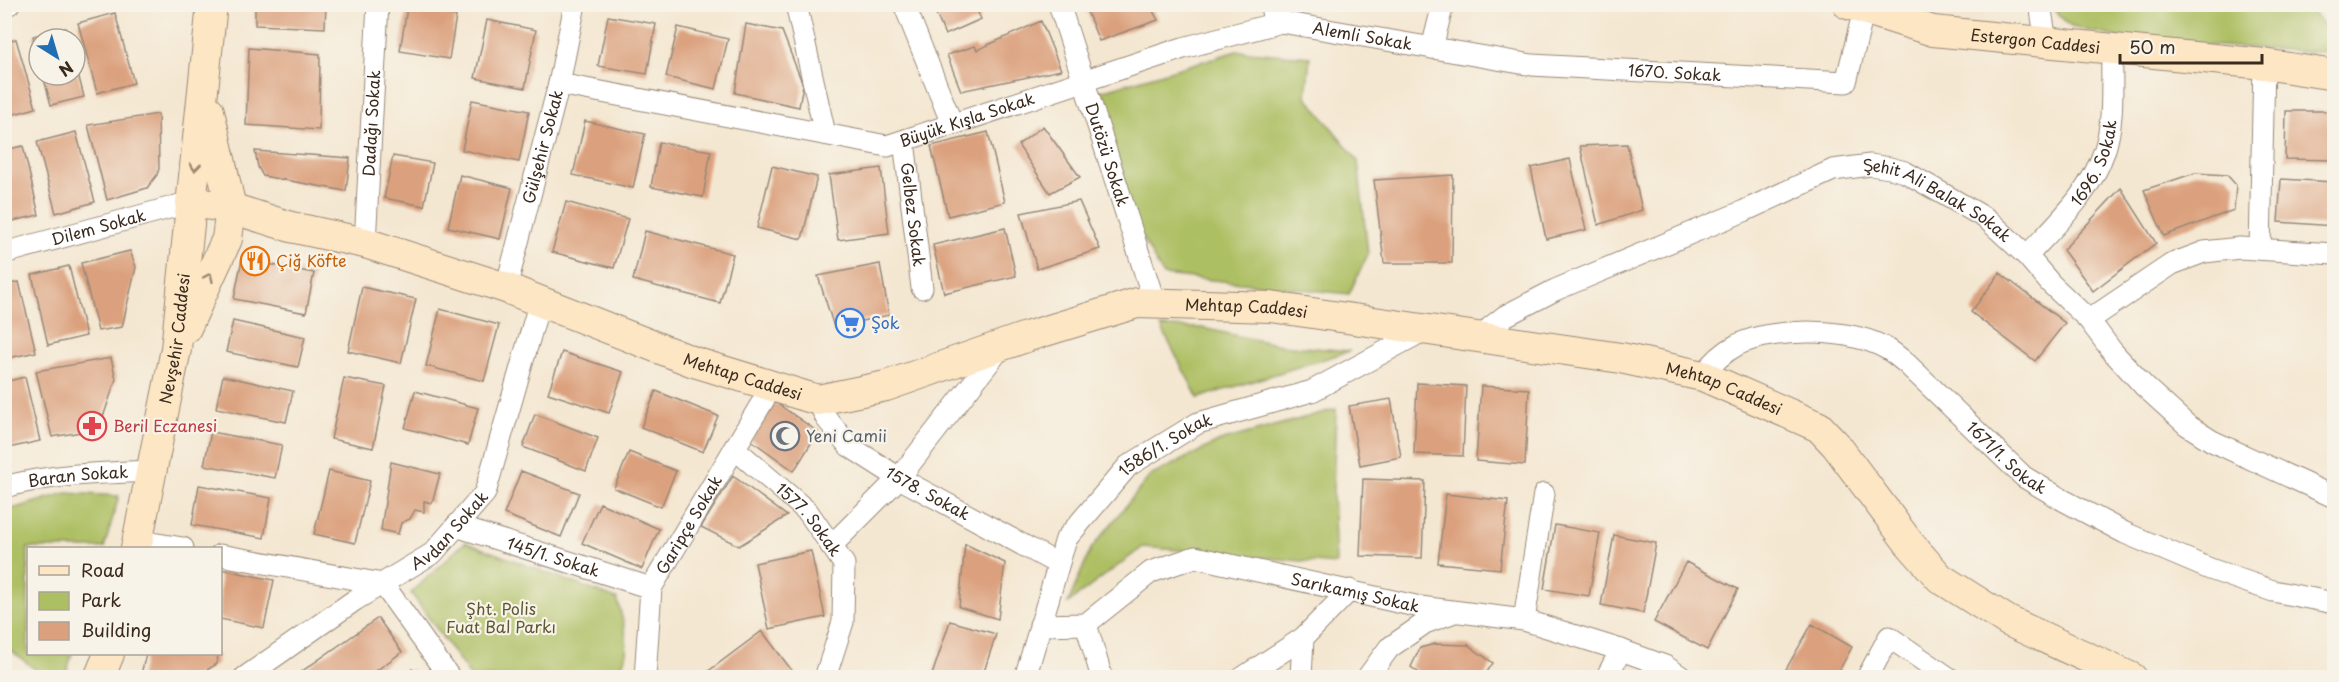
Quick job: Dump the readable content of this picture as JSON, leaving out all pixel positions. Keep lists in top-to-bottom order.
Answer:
{
  "streets": {
    "main road": ["Estergon Caddesi", "Mehtap Caddesi", "Nevşehir Caddesi"],
    "street": [
      "Alemli Sokak",
      "1670. Sokak",
      "Büyük Kışla Sokak",
      "Dadağı Sokak",
      "Gülşehir Sokak",
      "Dutözü Sokak",
      "1696. Sokak",
      "Şehit Ali Balak Sokak",
      "Gelbez Sokak",
      "Dilem Sokak",
      "1586/1. Sokak",
      "1671/1. Sokak",
      "Baran Sokak",
      "1578. Sokak",
      "1577. Sokak",
      "Garipçe Sokak",
      "Avdan Sokak",
      "145/1. Sokak",
      "Sarıkamış Sokak"
    ]
  },
  "crossings": [
    ["Alemli Sokak", "1670. Sokak"],
    ["Alemli Sokak", "Büyük Kışla Sokak"],
    ["Estergon Caddesi", "1670. Sokak"],
    ["Estergon Caddesi", "1696. Sokak"],
    ["Büyük Kışla Sokak", "Gülşehir Sokak"],
    ["Büyük Kışla Sokak", "Dutözü Sokak"],
    ["Büyük Kışla Sokak", "Gelbez Sokak"],
    ["Dadağı Sokak", "Mehtap Caddesi"],
    ["Gülşehir Sokak", "Mehtap Caddesi"],
    ["Dutözü Sokak", "Mehtap Caddesi"],
    ["1696. Sokak", "Şehit Ali Balak Sokak"],
    ["Şehit Ali Balak Sokak", "Mehtap Caddesi"],
    ["Dilem Sokak", "Mehtap Caddesi"],
    ["Dilem Sokak", "Nevşehir Caddesi"],
    ["Mehtap Caddesi", "Nevşehir Caddesi"],
    ["Mehtap Caddesi", "1586/1. Sokak"],
    ["Mehtap Caddesi", "1671/1. Sokak"],
    ["Mehtap Caddesi", "1578. Sokak"],
    ["Mehtap Caddesi", "Garipçe Sokak"],
    ["Mehtap Caddesi", "Avdan Sokak"],
    ["Nevşehir Caddesi", "Baran Sokak"],
    ["1586/1. Sokak", "1578. Sokak"],
    ["1577. Sokak", "Garipçe Sokak"],
    ["Garipçe Sokak", "145/1. Sokak"],
    ["Avdan Sokak", "145/1. Sokak"]
  ],
  "parks": ["Şht. Polis Fuat Bal Parkı"],
  "places": {
    "restaurant": ["Çiğ Köfte"],
    "supermarket": ["Şok"],
    "pharmacy": ["Beril Eczanesi"],
    "mosque": ["Yeni Camii"]
  },
  "legend": ["Road", "Park", "Building"],
  "scale_bar": "50 m",
  "north": "bottom right"
}
